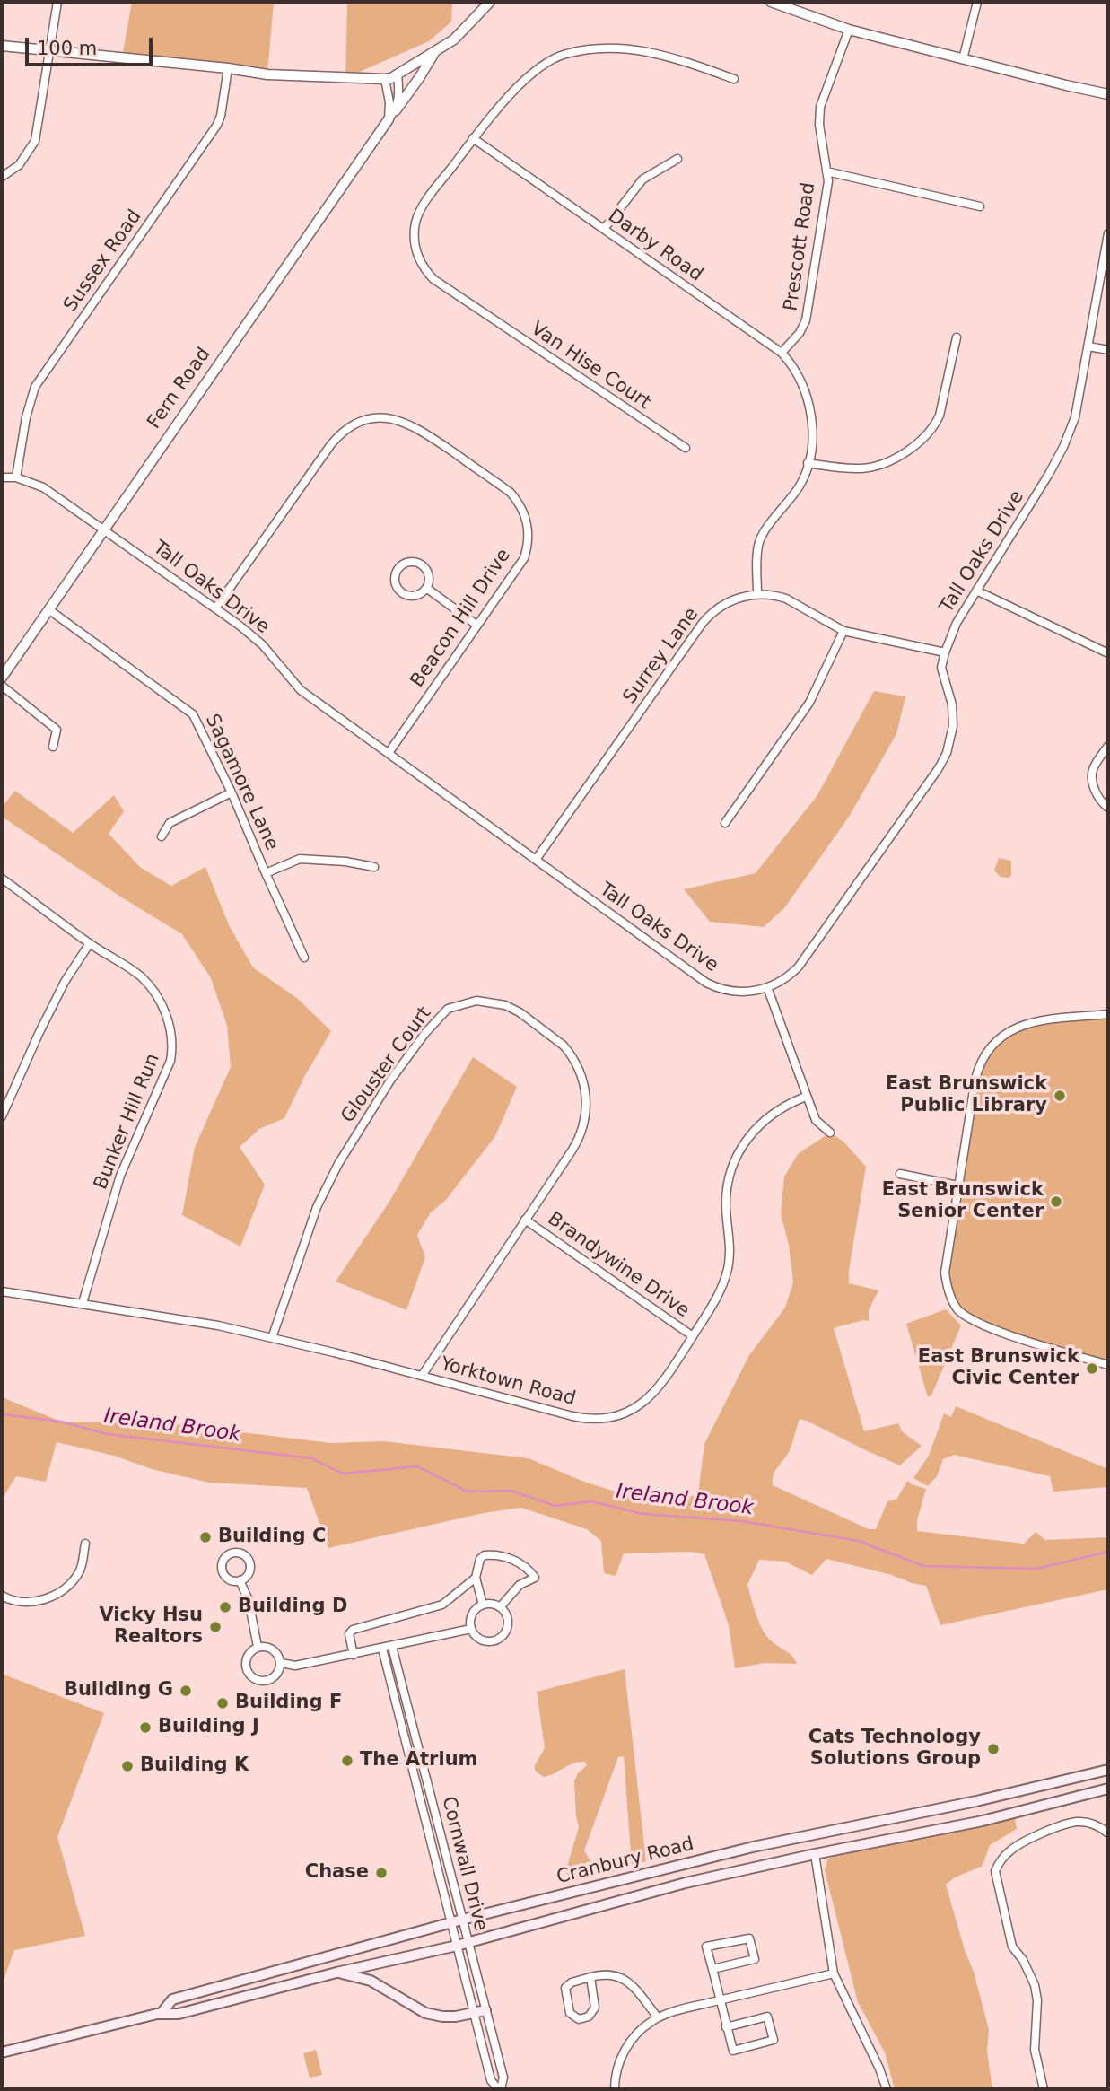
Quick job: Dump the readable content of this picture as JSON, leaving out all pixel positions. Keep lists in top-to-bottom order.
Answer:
{
  "streets": {
    "main road": ["Cranbury Road"],
    "street": [
      "Darby Road",
      "Prescott Road",
      "Sussex Road",
      "Van Hise Court",
      "Fern Road",
      "Tall Oaks Drive",
      "Beacon Hill Drive",
      "Surrey Lane",
      "Sagamore Lane",
      "Glouster Court",
      "Bunker Hill Run",
      "Brandywine Drive",
      "Yorktown Road",
      "Cornwall Drive"
    ]
  },
  "crossings": [
    ["Darby Road", "Prescott Road"],
    ["Darby Road", "Van Hise Court"],
    ["Darby Road", "Surrey Lane"],
    ["Sussex Road", "Tall Oaks Drive"],
    ["Fern Road", "Tall Oaks Drive"],
    ["Fern Road", "Sagamore Lane"],
    ["Tall Oaks Drive", "Beacon Hill Drive"],
    ["Tall Oaks Drive", "Surrey Lane"],
    ["Glouster Court", "Brandywine Drive"],
    ["Glouster Court", "Yorktown Road"],
    ["Bunker Hill Run", "Yorktown Road"],
    ["Brandywine Drive", "Yorktown Road"],
    ["Cranbury Road", "Cornwall Drive"]
  ],
  "water": ["Ireland Brook"],
  "places": [
    "East Brunswick Public Library",
    "East Brunswick Senior Center",
    "East Brunswick Civic Center",
    "Building C",
    "Building D",
    "Vicky Hsu Realtors",
    "Building G",
    "Building F",
    "Building J",
    "Cats Technology Solutions Group",
    "The Atrium",
    "Building K",
    "Chase"
  ],
  "scale_bar": "100 m"
}
